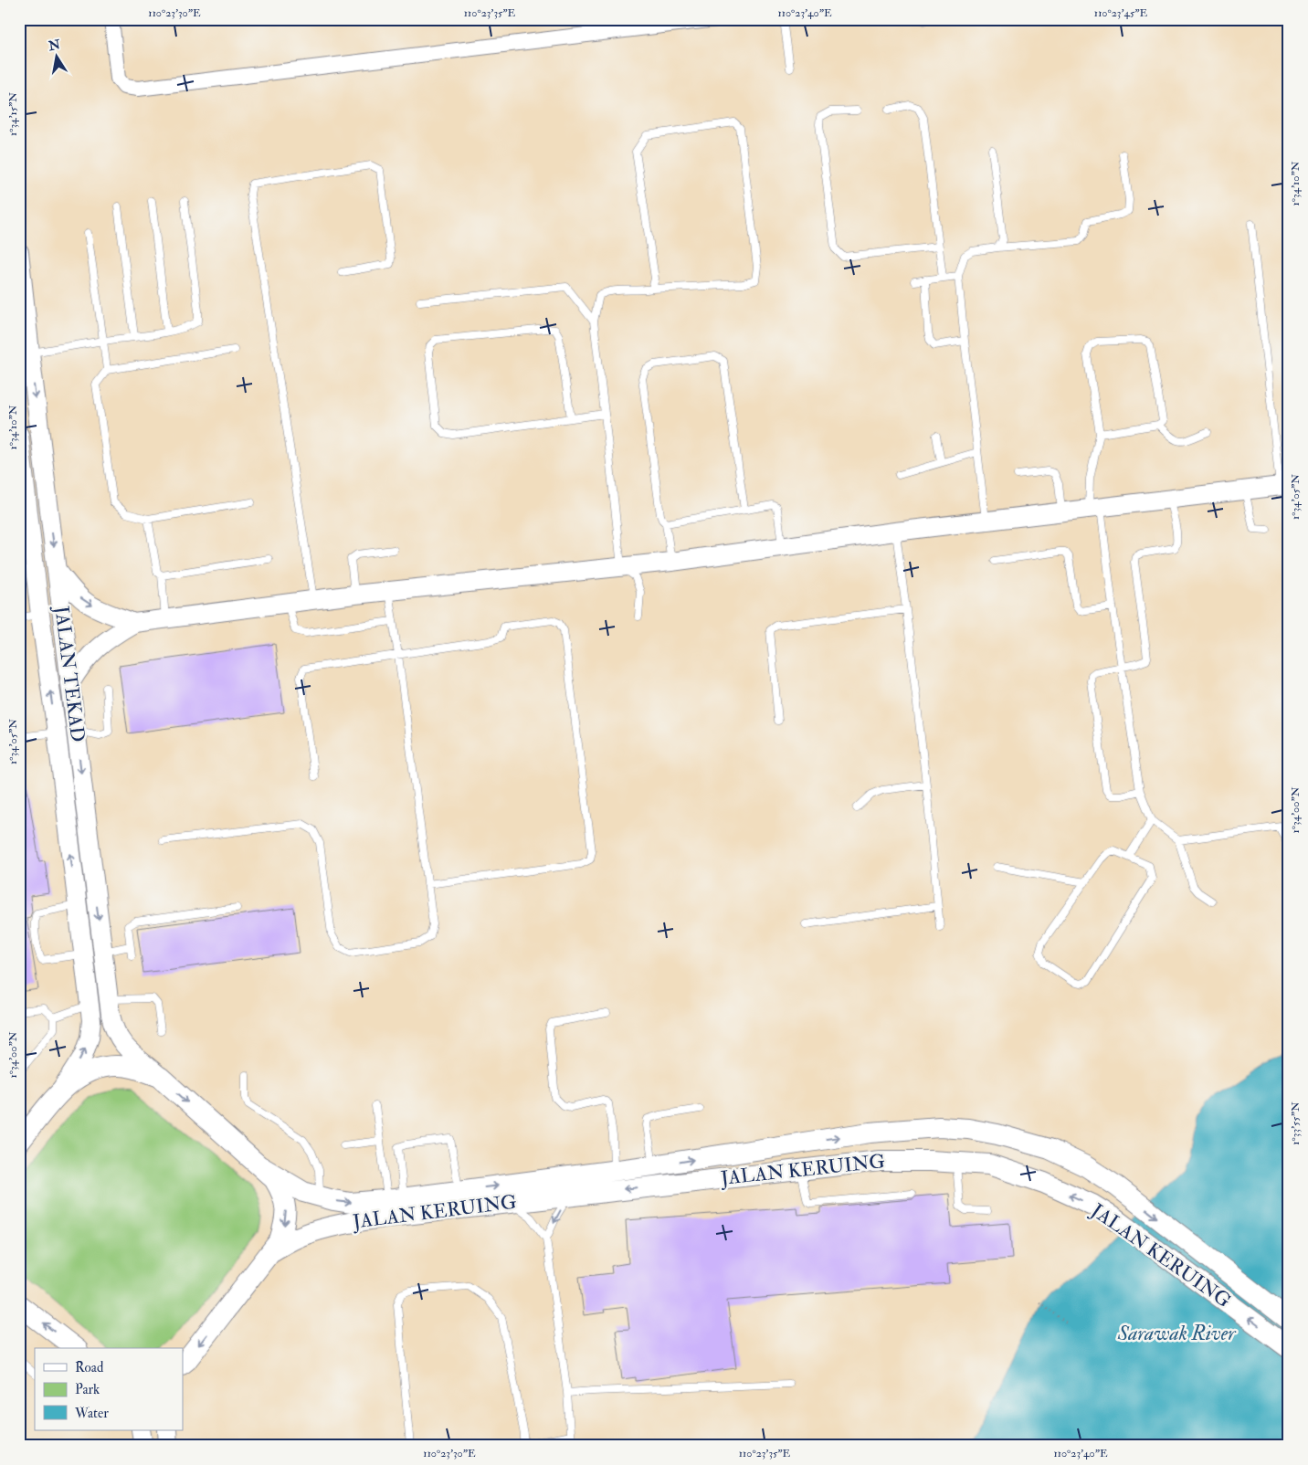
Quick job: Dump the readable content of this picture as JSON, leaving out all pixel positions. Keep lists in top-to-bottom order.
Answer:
{
  "streets": {
    "main road": ["JALAN KERUING"],
    "street": ["JALAN TEKAD"]
  },
  "water": ["Sarawak River"],
  "legend": ["Road", "Park", "Water"],
  "north": "top",
  "coordinates": [
    "110°23'30\"E",
    "110°23'35\"E",
    "110°23'40\"E",
    "110°23'45\"E",
    "1°34'15\"N",
    "1°34'10\"N",
    "1°34'05\"N",
    "1°34'00\"N",
    "1°33'55\"N"
  ]
}
